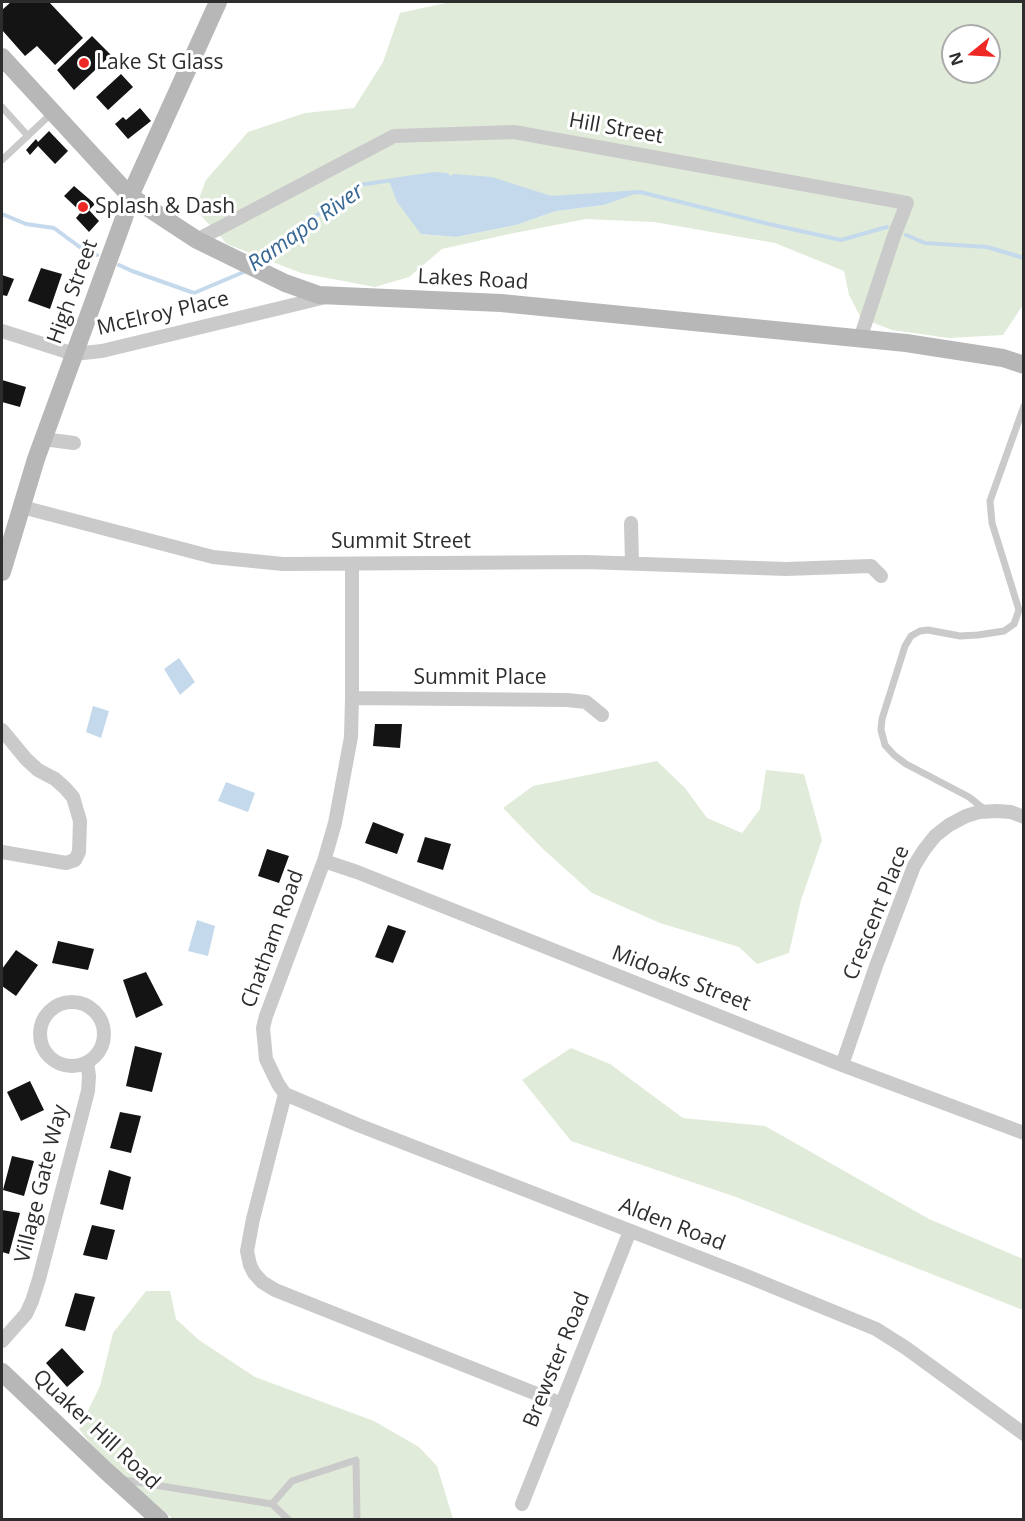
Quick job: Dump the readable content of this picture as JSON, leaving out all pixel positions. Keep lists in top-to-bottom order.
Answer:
{
  "streets": {
    "main road": ["Lakes Road", "High Street", "Quaker Hill Road"],
    "street": [
      "Hill Street",
      "McElroy Place",
      "Summit Street",
      "Summit Place",
      "Crescent Place",
      "Chatham Road",
      "Midoaks Street",
      "Village Gate Way",
      "Alden Road",
      "Brewster Road"
    ]
  },
  "crossings": [
    ["Hill Street", "Lakes Road"],
    ["Lakes Road", "High Street"],
    ["Lakes Road", "McElroy Place"],
    ["High Street", "McElroy Place"],
    ["High Street", "Summit Street"],
    ["Summit Street", "Chatham Road"],
    ["Summit Place", "Chatham Road"],
    ["Crescent Place", "Midoaks Street"],
    ["Chatham Road", "Midoaks Street"],
    ["Chatham Road", "Alden Road"],
    ["Alden Road", "Brewster Road"]
  ],
  "water": ["Ramapo River"],
  "places": ["Lake St Glass", "Splash & Dash"],
  "north": "left"
}
